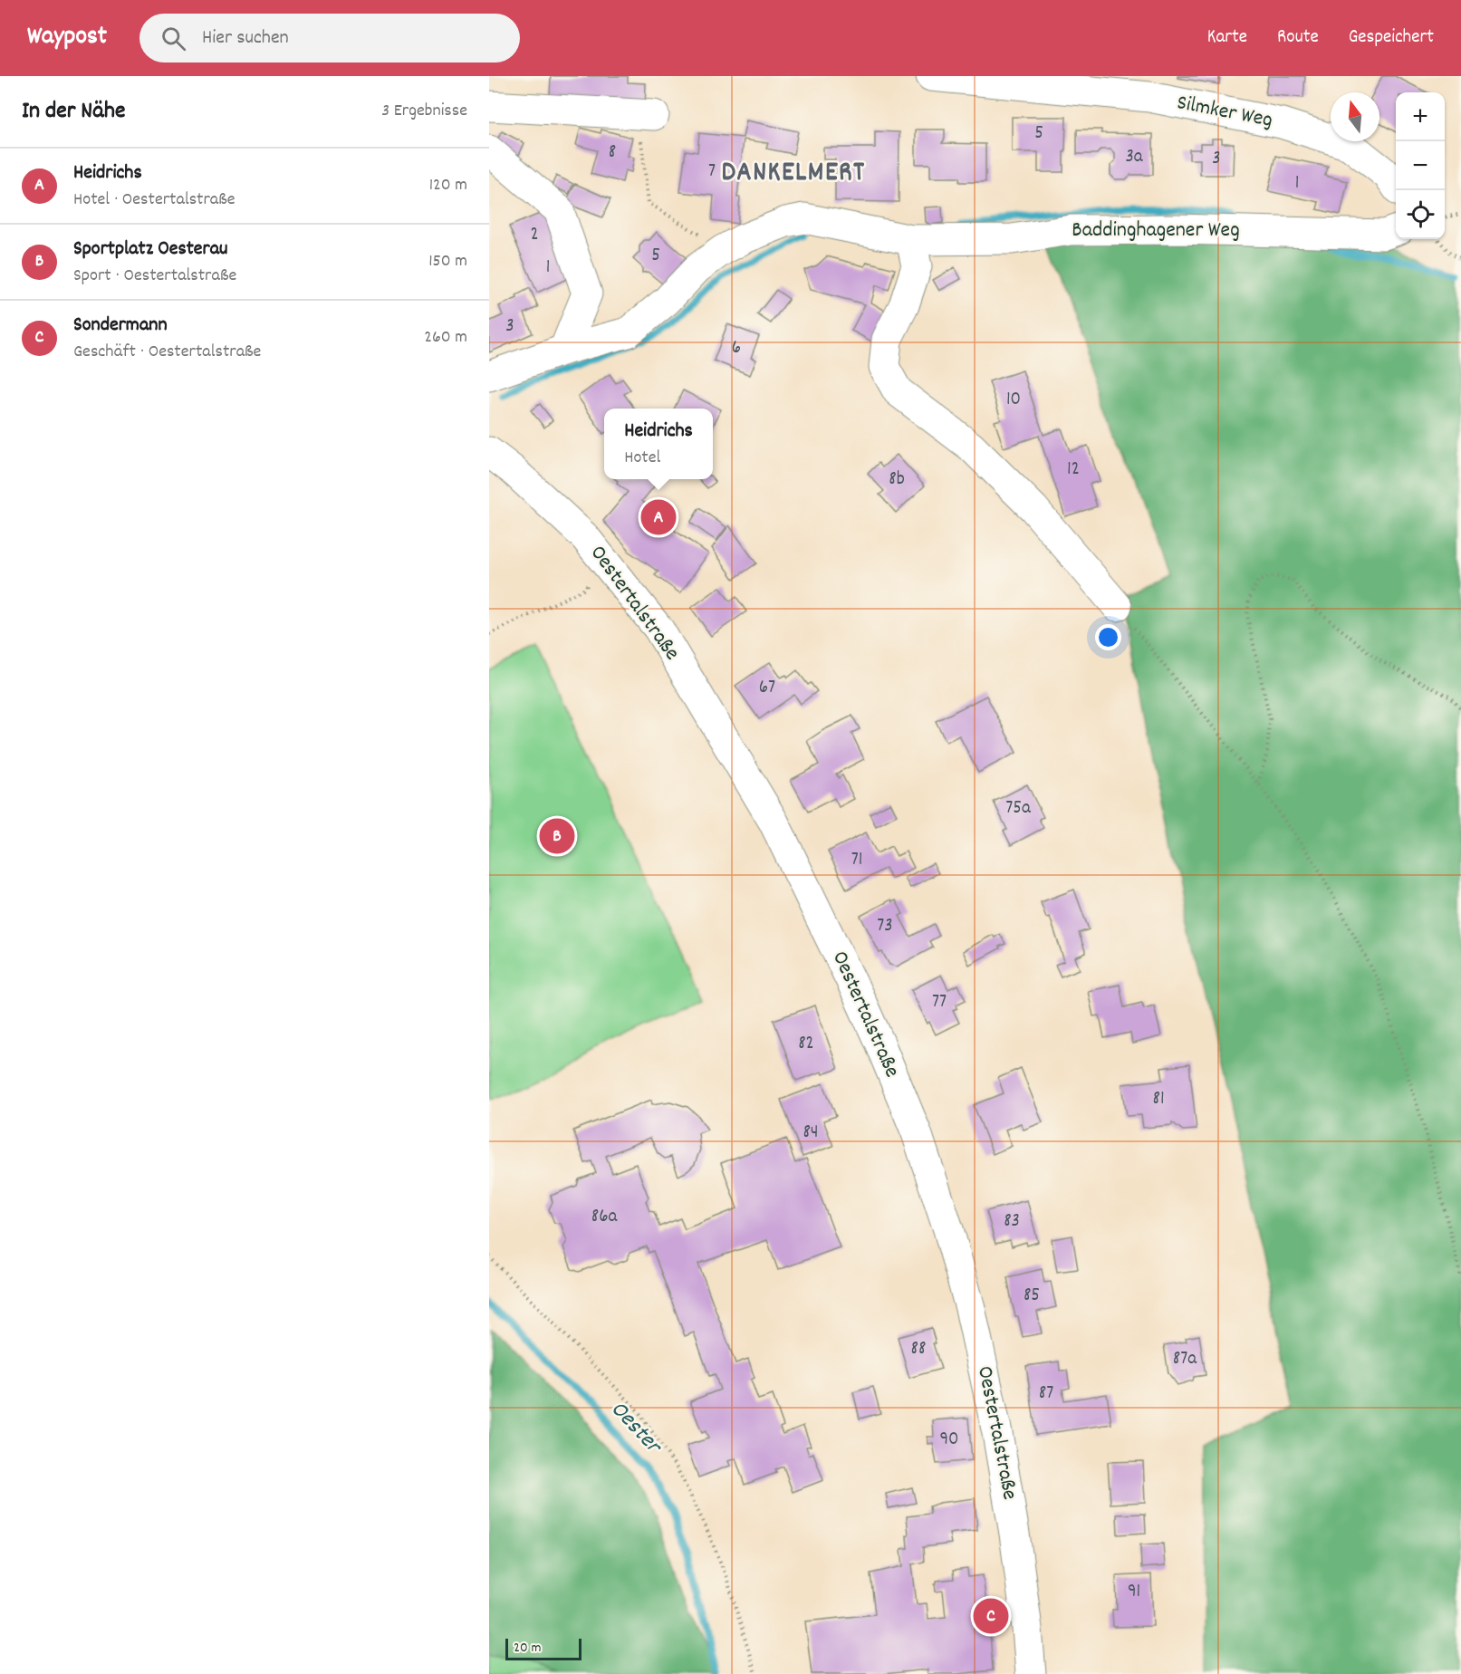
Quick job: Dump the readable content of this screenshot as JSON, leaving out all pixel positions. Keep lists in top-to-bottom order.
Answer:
{
  "streets": {
    "main road": ["Silmker Weg", "Baddinghagener Weg", "Oestertalstraße"]
  },
  "districts": ["DANKELMERT"],
  "water": ["Oester"],
  "house_numbers": [
    "5",
    "8",
    "3a",
    "3",
    "7",
    "1",
    "2",
    "5",
    "1",
    "3",
    "6",
    "10",
    "12",
    "8b",
    "67",
    "75a",
    "71",
    "73",
    "77",
    "82",
    "81",
    "84",
    "86a",
    "83",
    "85",
    "88",
    "87a",
    "87",
    "90",
    "91"
  ],
  "scale_bar": "20 m",
  "north": "top",
  "page": {
    "header": "Waypost",
    "search": "Hier suchen",
    "nav": ["Karte", "Route", "Gespeichert"],
    "heading": ["In der Nähe", "3 Ergebnisse"],
    "map_buttons": ["+", "−"],
    "list": [
      {
        "mark": "A",
        "name": "Heidrichs",
        "note": "Hotel · Oestertalstraße",
        "value": "120 m"
      },
      {
        "mark": "B",
        "name": "Sportplatz Oesterau",
        "note": "Sport · Oestertalstraße",
        "value": "150 m"
      },
      {
        "mark": "C",
        "name": "Sondermann",
        "note": "Geschäft · Oestertalstraße",
        "value": "260 m"
      }
    ],
    "popup": ["Heidrichs", "Hotel"],
    "pins": ["A", "B", "C"],
    "scale": "20 m"
  }
}
